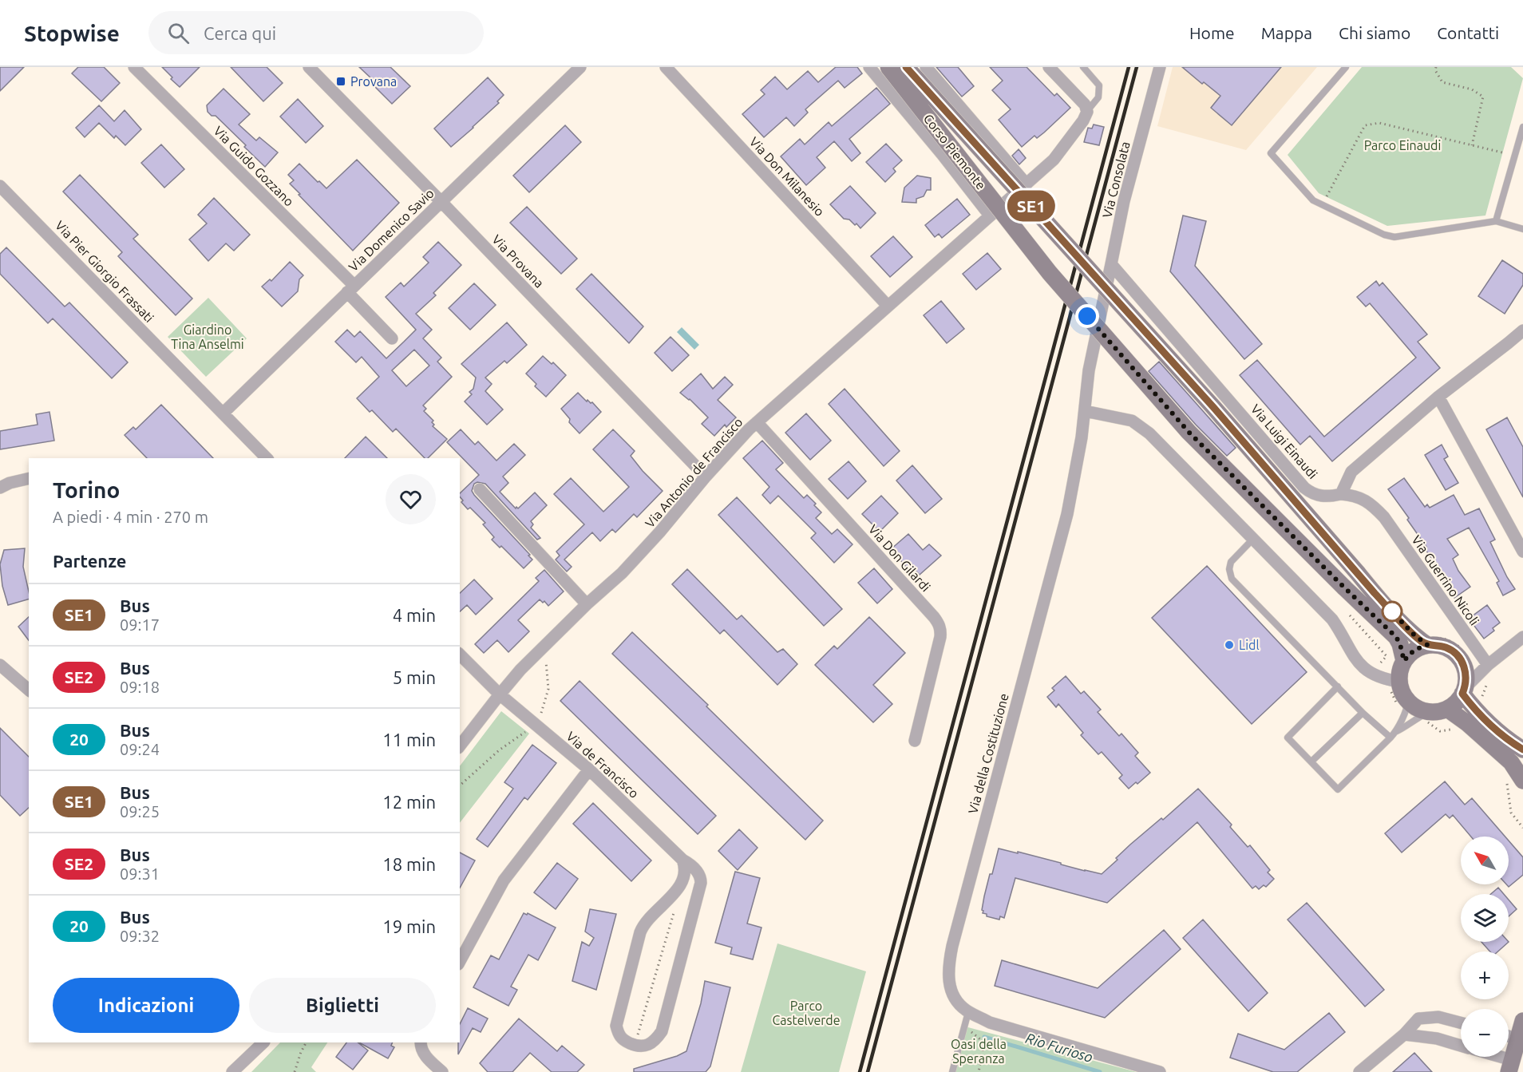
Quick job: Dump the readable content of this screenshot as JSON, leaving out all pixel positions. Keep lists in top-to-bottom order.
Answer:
{
  "streets": {
    "main road": ["Corso Piemonte"],
    "street": [
      "Via Guido Gozzano",
      "Via Don Milanesio",
      "Via Consolata",
      "Via Domenico Savio",
      "Via Provana",
      "Via Pier Giorgio Frassati",
      "Via Luigi Einaudi",
      "Via Antonio de Francisco",
      "Via Don Gilardi",
      "Via Guerrino Nicoli",
      "Via della Costituzione",
      "Via de Francisco"
    ]
  },
  "crossings": [
    ["Corso Piemonte", "Via Antonio de Francisco"],
    ["Via Guido Gozzano", "Via Domenico Savio"],
    ["Via Don Milanesio", "Via Antonio de Francisco"],
    ["Via Consolata", "Via Luigi Einaudi"],
    ["Via Consolata", "Via della Costituzione"],
    ["Via Domenico Savio", "Via Provana"],
    ["Via Domenico Savio", "Via Pier Giorgio Frassati"],
    ["Via Provana", "Via Antonio de Francisco"],
    ["Via Luigi Einaudi", "Via Guerrino Nicoli"],
    ["Via Antonio de Francisco", "Via Don Gilardi"],
    ["Via Antonio de Francisco", "Via de Francisco"]
  ],
  "water": ["Rio Furioso"],
  "parks": [
    "Parco Einaudi",
    "Giardino Tina Anselmi",
    "Parco Castelverde",
    "Oasi della Speranza"
  ],
  "places": {
    "transit": ["Provana"],
    "other": ["Lidl"]
  },
  "lines": ["bus line SE1"],
  "north": "top left",
  "page": {
    "header": "Stopwise",
    "search": "Cerca qui",
    "nav": [
      "Home",
      "Mappa",
      "Chi siamo",
      "Contatti"
    ],
    "on_map": "SE1",
    "heading": [
      ["Torino", "A piedi · 4 min · 270 m"],
      "Partenze"
    ],
    "list": [
      {
        "mark": "SE1",
        "name": "Bus",
        "note": "09:17",
        "value": "4 min"
      },
      {
        "mark": "SE2",
        "name": "Bus",
        "note": "09:18",
        "value": "5 min"
      },
      {
        "mark": "20",
        "name": "Bus",
        "note": "09:24",
        "value": "11 min"
      },
      {
        "mark": "SE1",
        "name": "Bus",
        "note": "09:25",
        "value": "12 min"
      },
      {
        "mark": "SE2",
        "name": "Bus",
        "note": "09:31",
        "value": "18 min"
      },
      {
        "mark": "20",
        "name": "Bus",
        "note": "09:32",
        "value": "19 min"
      }
    ],
    "map_buttons": ["+", "−"],
    "buttons": ["Indicazioni", "Biglietti"]
  }
}
